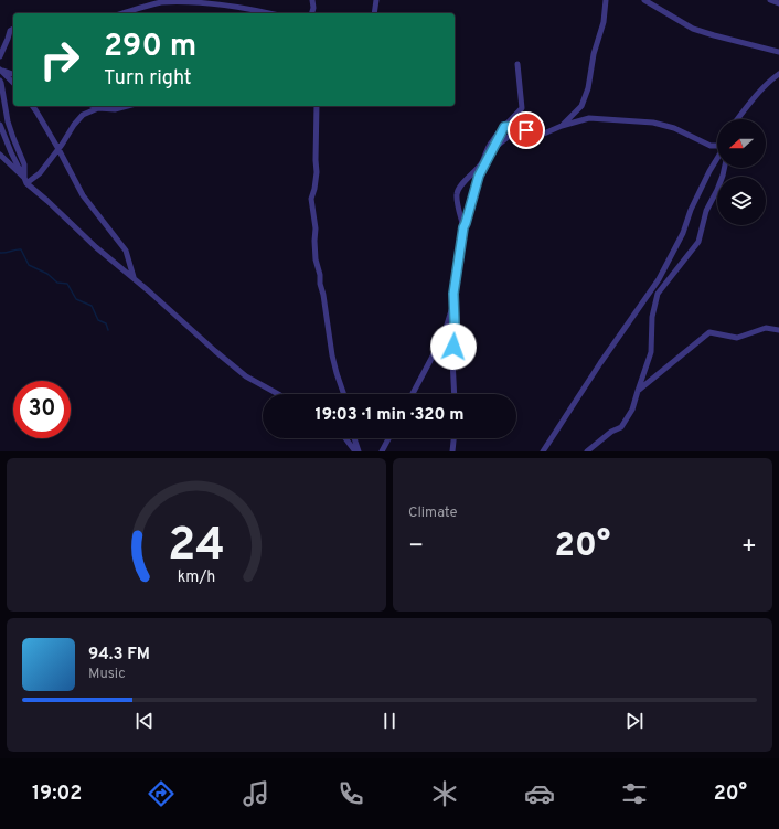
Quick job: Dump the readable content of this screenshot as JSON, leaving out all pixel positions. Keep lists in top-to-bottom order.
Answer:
{
  "north": "left",
  "page": {
    "turn": ["290 m", "Turn right"],
    "limit": "30",
    "trip": "19:03 · 1 min · 320 m",
    "tile": "Climate",
    "heat": ["−", "20°", "+"],
    "song": ["94.3 FM", "Music"],
    "tabs": ["19:02", "20°"],
    "gauge": ["24", "km/h"]
  }
}
